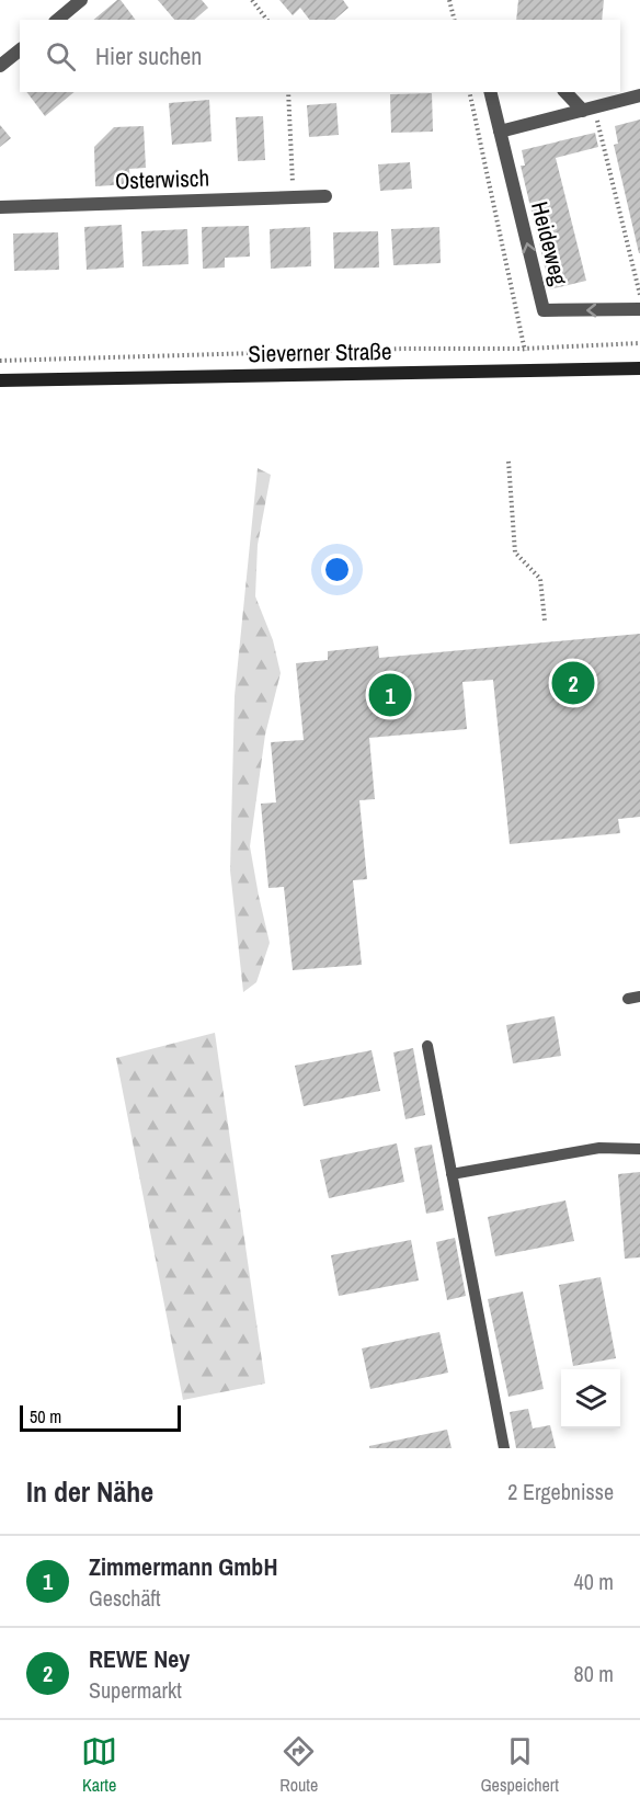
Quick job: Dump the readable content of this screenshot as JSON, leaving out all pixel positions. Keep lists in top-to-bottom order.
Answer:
{
  "streets": {
    "main road": ["Sieverner Straße"],
    "street": ["Osterwisch", "Heideweg"]
  },
  "one_way": ["Heideweg"],
  "scale_bar": "50 m",
  "page": {
    "search": "Hier suchen",
    "pins": ["2", "1"],
    "scale": "50 m",
    "heading": ["In der Nähe", "2 Ergebnisse"],
    "list": [
      {
        "mark": "1",
        "name": "Zimmermann GmbH",
        "note": "Geschäft",
        "value": "40 m"
      },
      {
        "mark": "2",
        "name": "REWE Ney",
        "note": "Supermarkt",
        "value": "80 m"
      }
    ],
    "nav": ["Karte", "Route", "Gespeichert"]
  }
}
